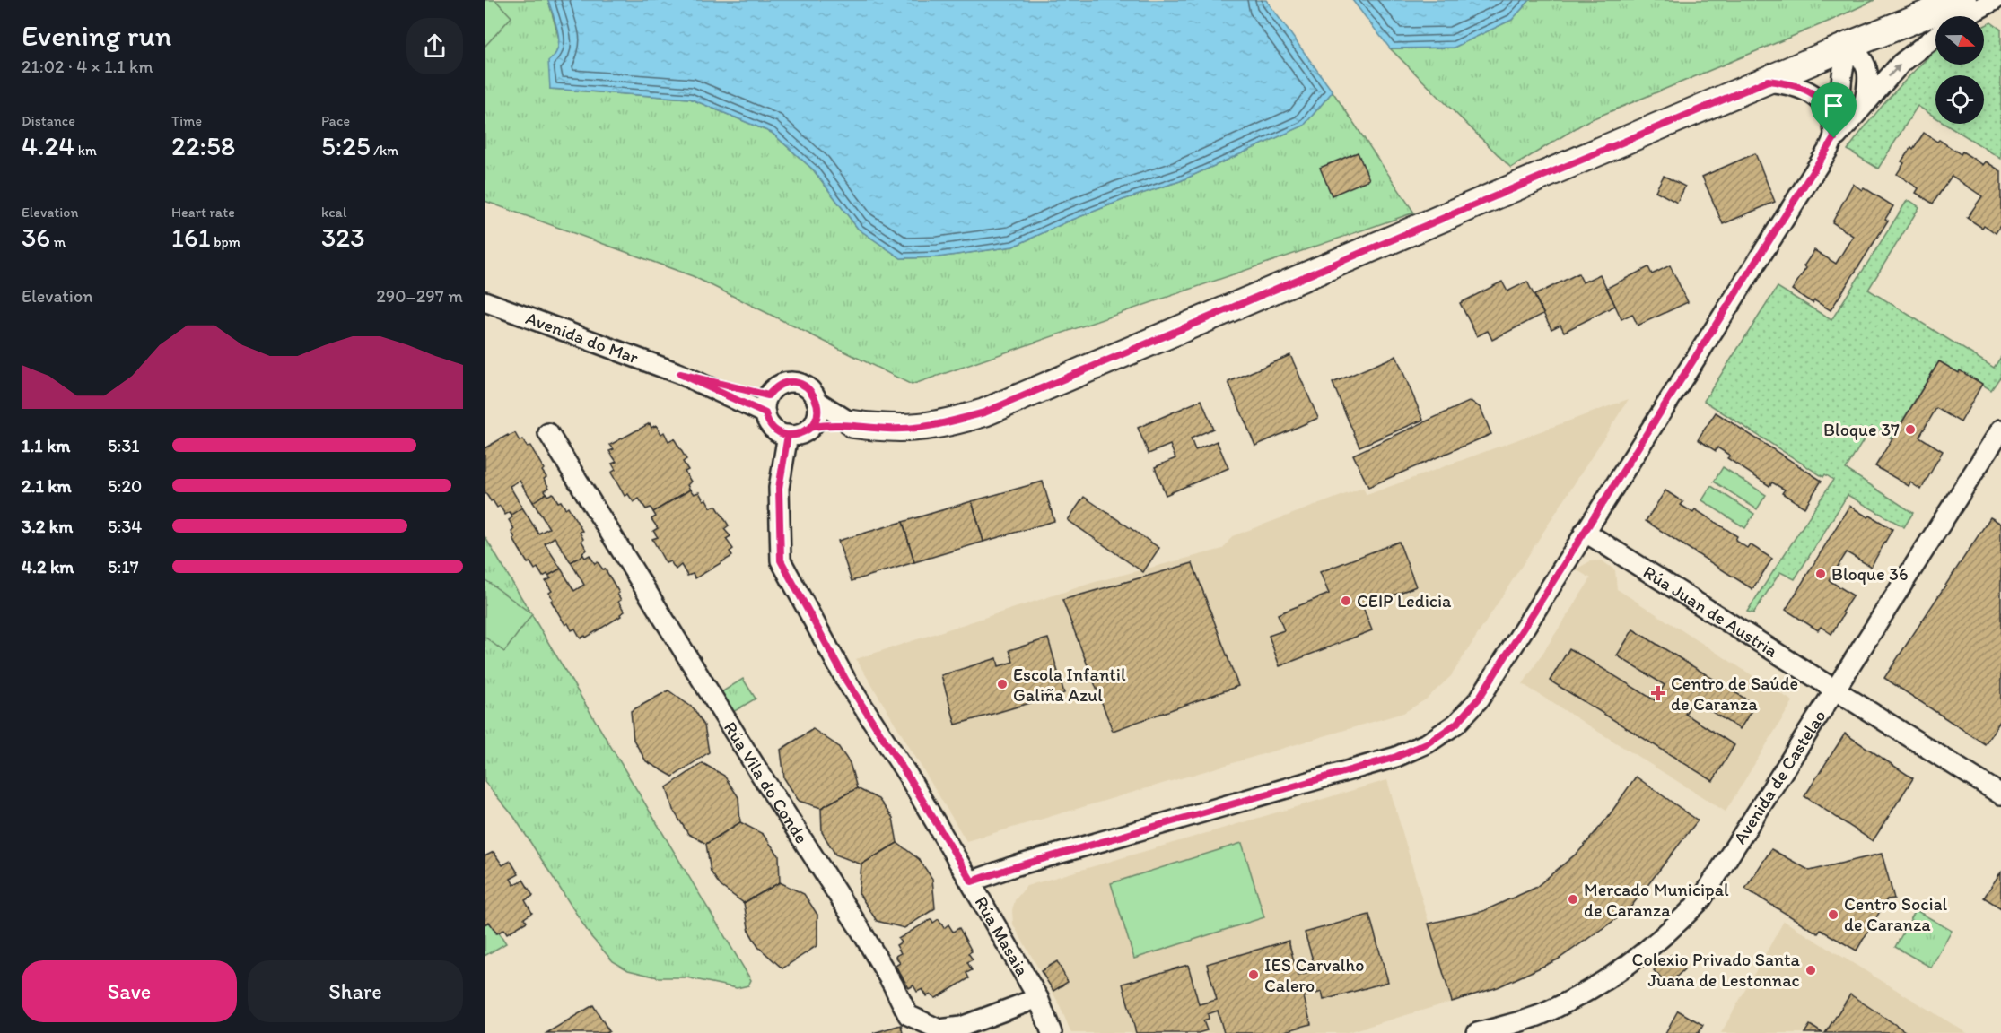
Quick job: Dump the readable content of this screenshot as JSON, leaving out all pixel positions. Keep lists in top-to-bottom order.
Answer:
{
  "streets": {
    "street": [
      "Avenida do Mar",
      "Rúa Juan de Austria",
      "Avenida de Castelao",
      "Rúa Vila do Conde",
      "Rúa Masaia"
    ]
  },
  "crossings": [
    ["Avenida do Mar", "Rúa Masaia"],
    ["Rúa Juan de Austria", "Avenida de Castelao"],
    ["Rúa Vila do Conde", "Rúa Masaia"]
  ],
  "places": {
    "other": [
      "Bloque 37",
      "Bloque 36",
      "CEIP Ledicia",
      "Escola Infantil Galiña Azul",
      "Mercado Municipal de Caranza",
      "Centro Social de Caranza",
      "Colexio Privado Santa Juana de Lestonnac",
      "IES Carvalho Calero"
    ],
    "health": ["Centro de Saúde de Caranza"]
  },
  "north": "right",
  "page": {
    "heading": ["Evening run", "21:02 · 4 × 1.1 km"],
    "stats": [
      ["Distance", "4.24 km"],
      ["Time", "22:58"],
      ["Pace", "5:25 /km"],
      ["Elevation", "36 m"],
      ["Heart rate", "161 bpm"],
      ["kcal", "323"]
    ],
    "chart": ["Elevation", "290–297 m"],
    "list": [
      {
        "name": "1.1 km",
        "note": "5:31"
      },
      {
        "name": "2.1 km",
        "note": "5:20"
      },
      {
        "name": "3.2 km",
        "note": "5:34"
      },
      {
        "name": "4.2 km",
        "note": "5:17"
      }
    ],
    "buttons": ["Save", "Share"]
  }
}
